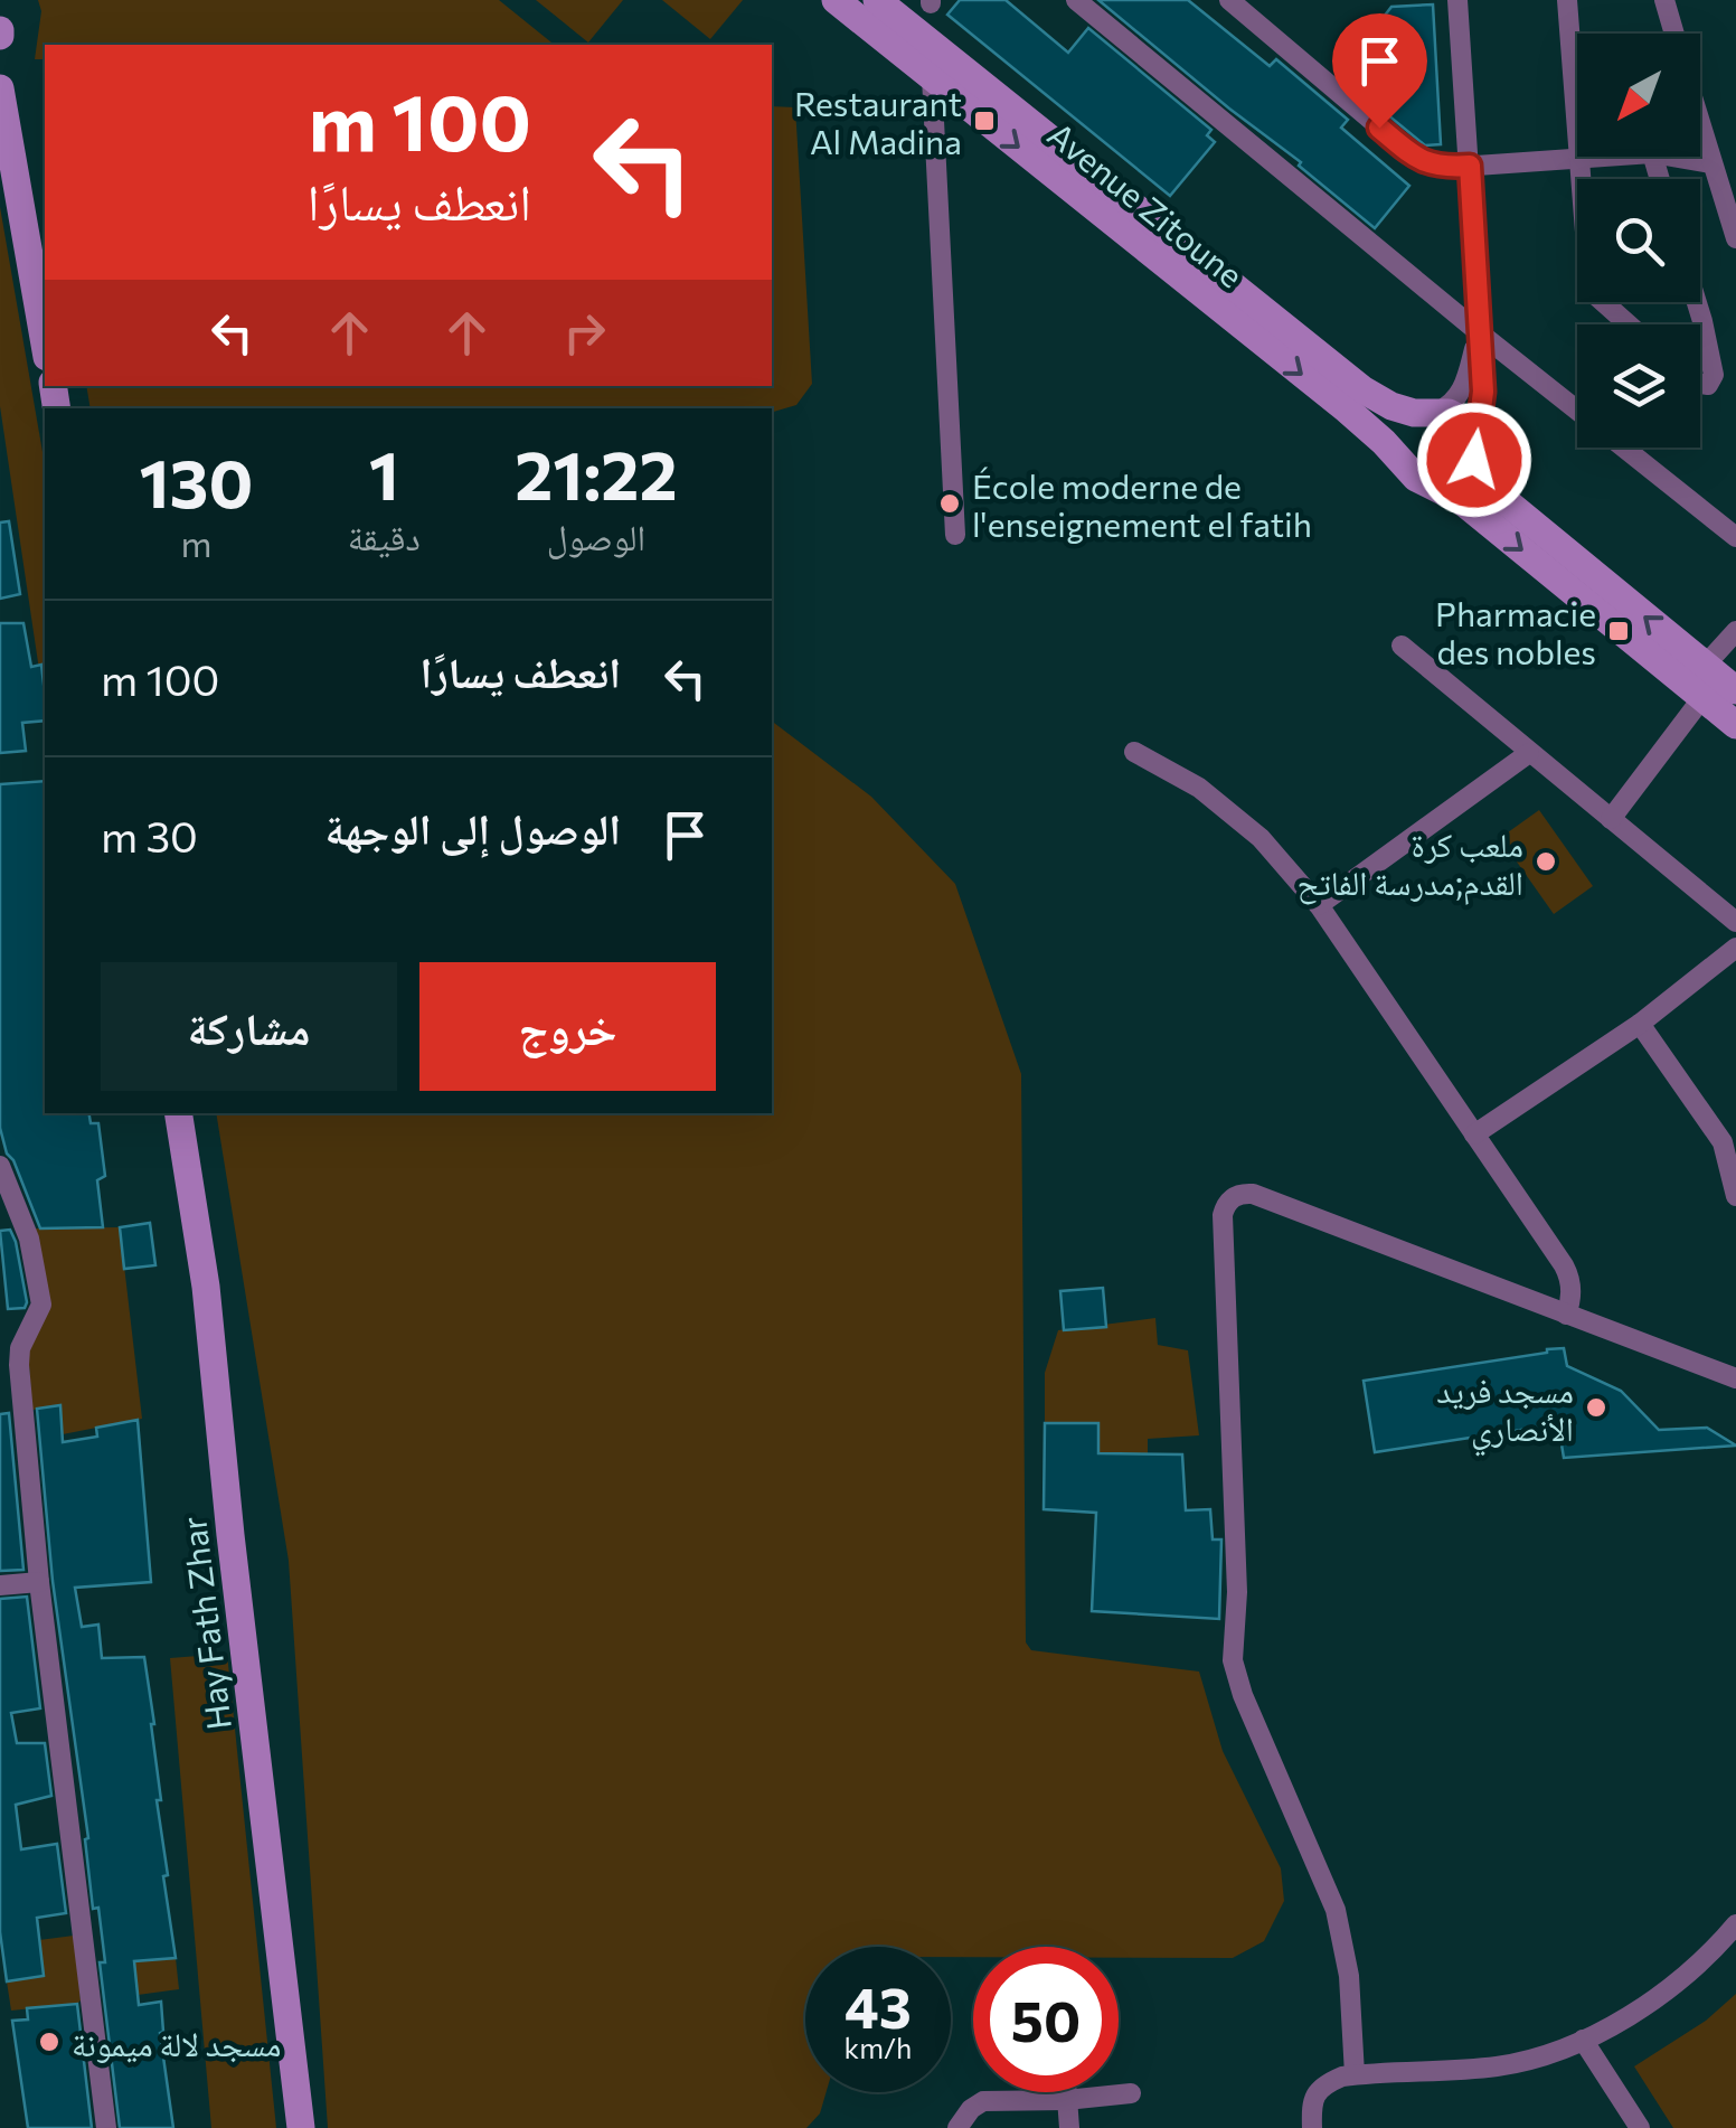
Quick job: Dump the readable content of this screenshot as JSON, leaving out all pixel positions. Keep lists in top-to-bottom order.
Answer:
{
  "streets": {
    "main road": ["Avenue Zitoune", "Hay Fath Zhar"]
  },
  "places": {
    "transit": ["Restaurant Al Madina", "Pharmacie des nobles"],
    "other": [
      "École moderne de l'enseignement el fatih",
      "ملعب كرة القدم;مدرسة الفاتح",
      "مسجد فريد الأنصاري",
      "مسجد لالة ميمونة"
    ]
  },
  "north": "bottom left",
  "page": {
    "turn": ["100 m", "انعطف يسارًا"],
    "eta": [
      "21:22",
      "الوصول",
      "1",
      "دقيقة",
      "130",
      "m"
    ],
    "list": [
      {
        "name": "انعطف يسارًا",
        "value": "100 m"
      },
      {
        "name": "الوصول إلى الوجهة",
        "value": "30 m"
      }
    ],
    "buttons": ["خروج", "مشاركة"],
    "speed": "43 km/h",
    "limit": "50"
  }
}
